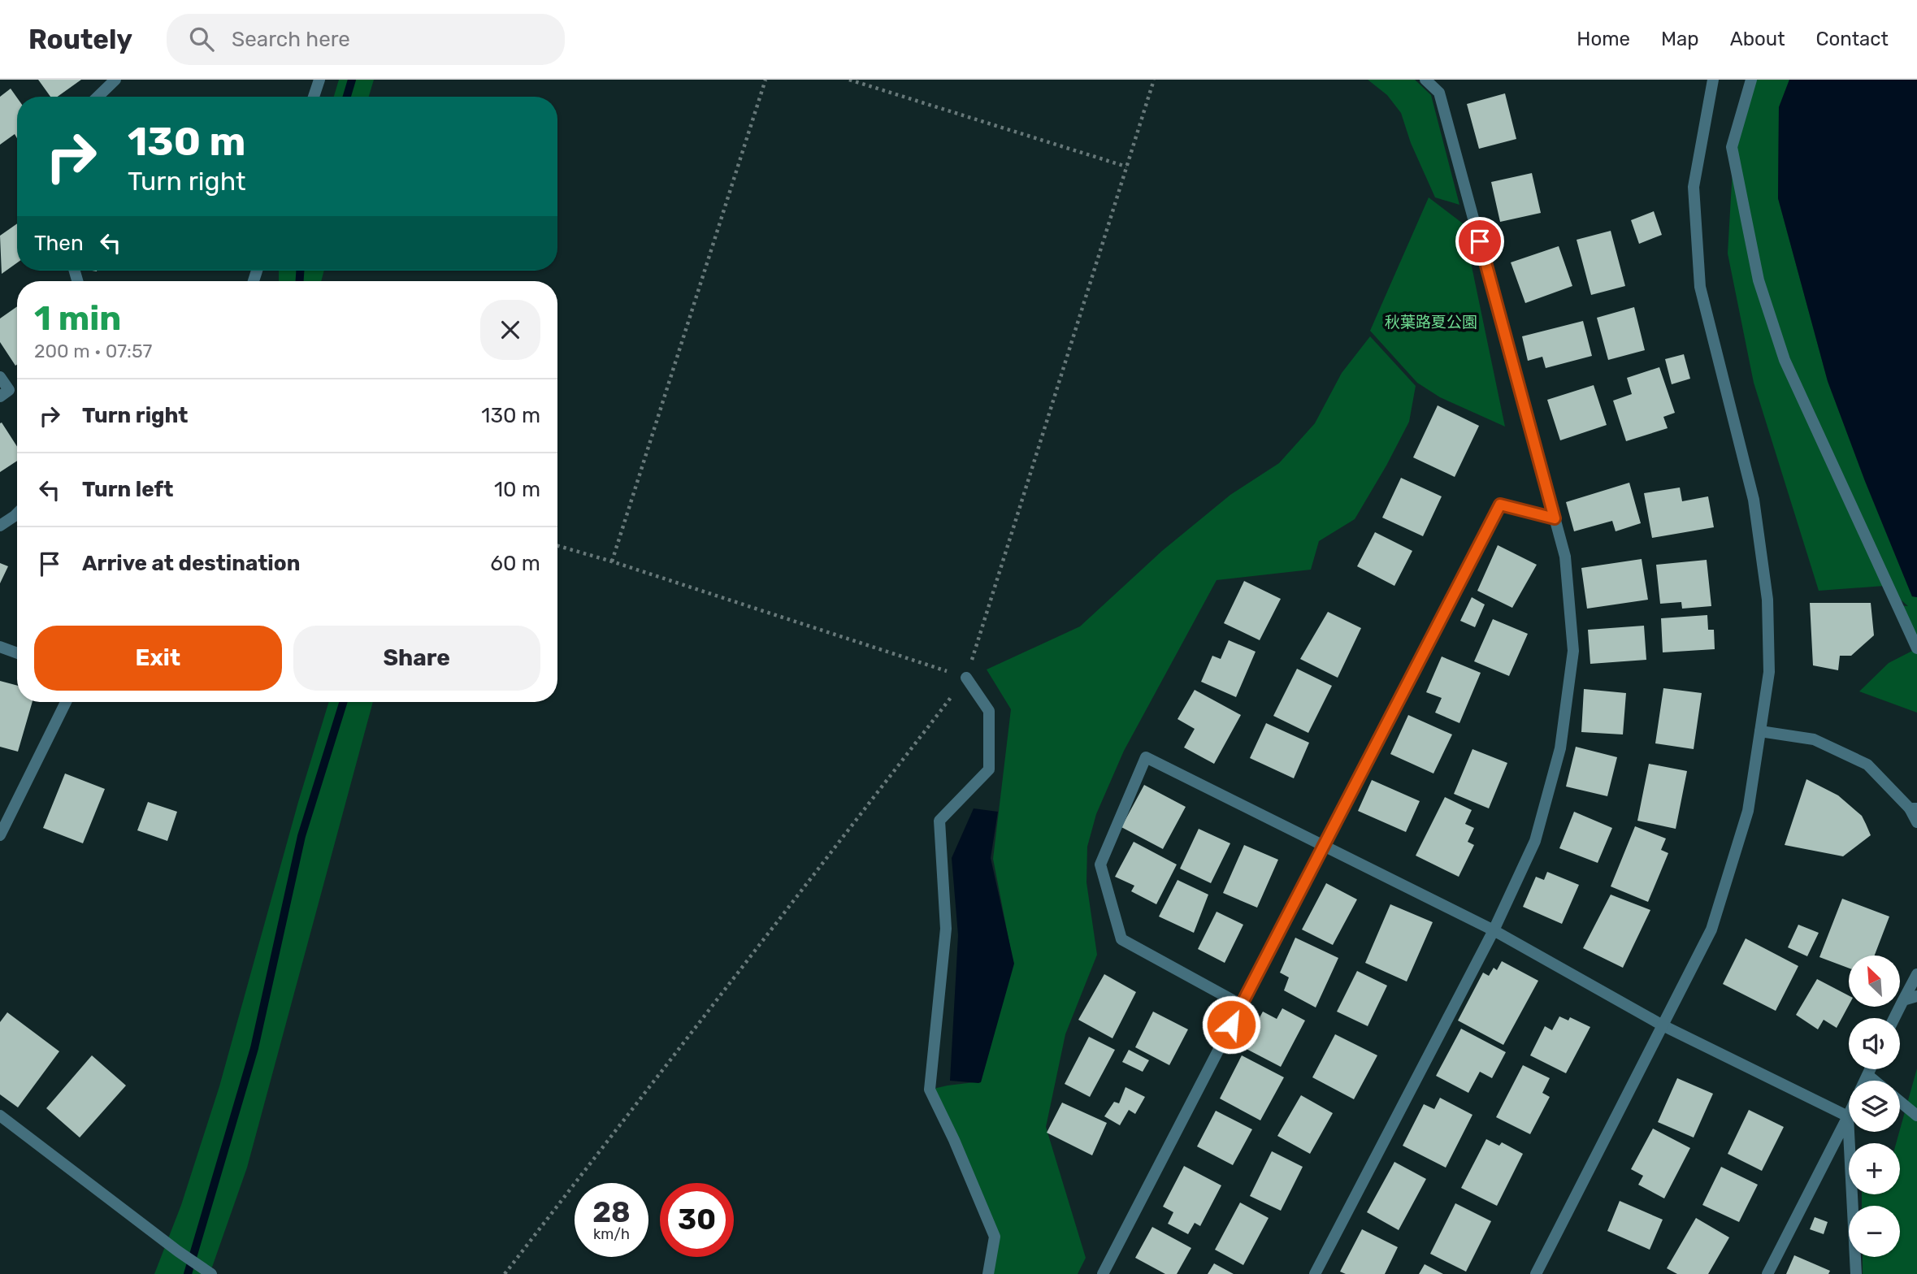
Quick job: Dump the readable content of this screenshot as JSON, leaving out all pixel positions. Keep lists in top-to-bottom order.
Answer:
{
  "parks": ["秋葉路夏公園"],
  "north": "top left",
  "page": {
    "header": "Routely",
    "search": "Search here",
    "nav": [
      "Home",
      "Map",
      "About",
      "Contact"
    ],
    "turn": ["130 m", "Turn right"],
    "then": "Then",
    "heading": ["1 min", "200 m · 07:57"],
    "list": [
      {
        "name": "Turn right",
        "value": "130 m"
      },
      {
        "name": "Turn left",
        "value": "10 m"
      },
      {
        "name": "Arrive at destination",
        "value": "60 m"
      }
    ],
    "buttons": ["Exit", "Share"],
    "map_buttons": ["+", "−"],
    "speed": "28 km/h",
    "limit": "30"
  }
}
